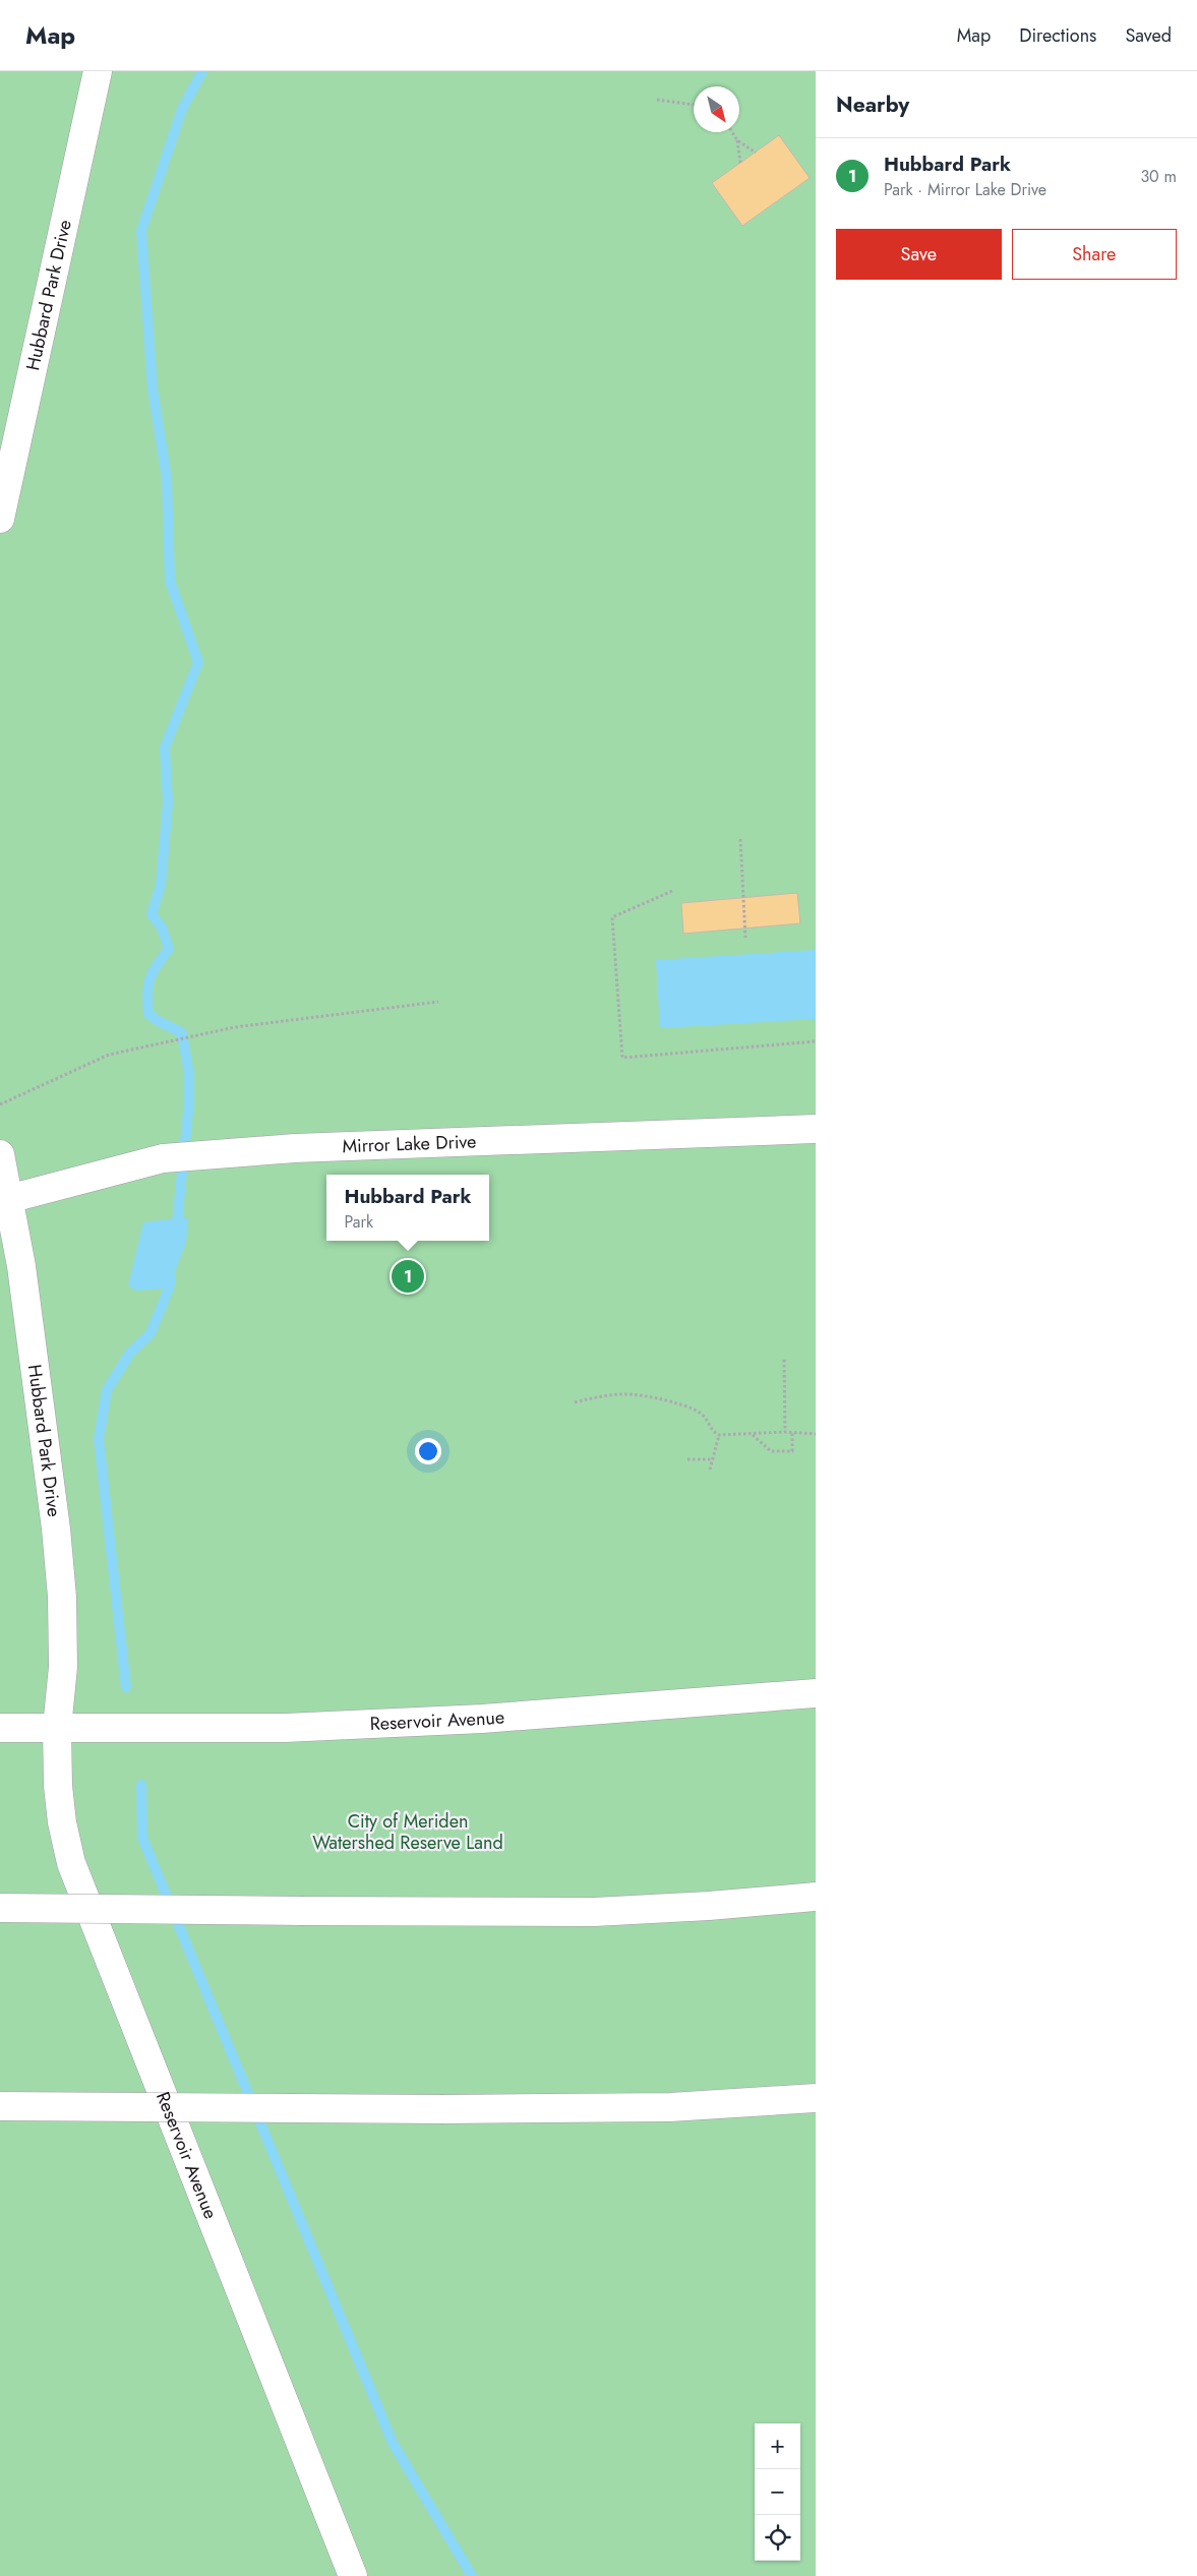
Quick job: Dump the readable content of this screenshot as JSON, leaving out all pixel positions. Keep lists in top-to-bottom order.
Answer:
{
  "streets": {
    "main road": ["Hubbard Park Drive", "Mirror Lake Drive", "Reservoir Avenue"]
  },
  "crossings": [
    ["Hubbard Park Drive", "Mirror Lake Drive"],
    ["Hubbard Park Drive", "Reservoir Avenue"]
  ],
  "parks": ["City of Meriden Watershed Reserve Land"],
  "north": "bottom right",
  "page": {
    "header": "Map",
    "nav": ["Map", "Directions", "Saved"],
    "heading": "Nearby",
    "list": [
      {
        "mark": "1",
        "name": "Hubbard Park",
        "note": "Park · Mirror Lake Drive",
        "value": "30 m"
      }
    ],
    "buttons": ["Save", "Share"],
    "popup": ["Hubbard Park", "Park"],
    "pins": "1",
    "map_buttons": ["+", "−"]
  }
}
